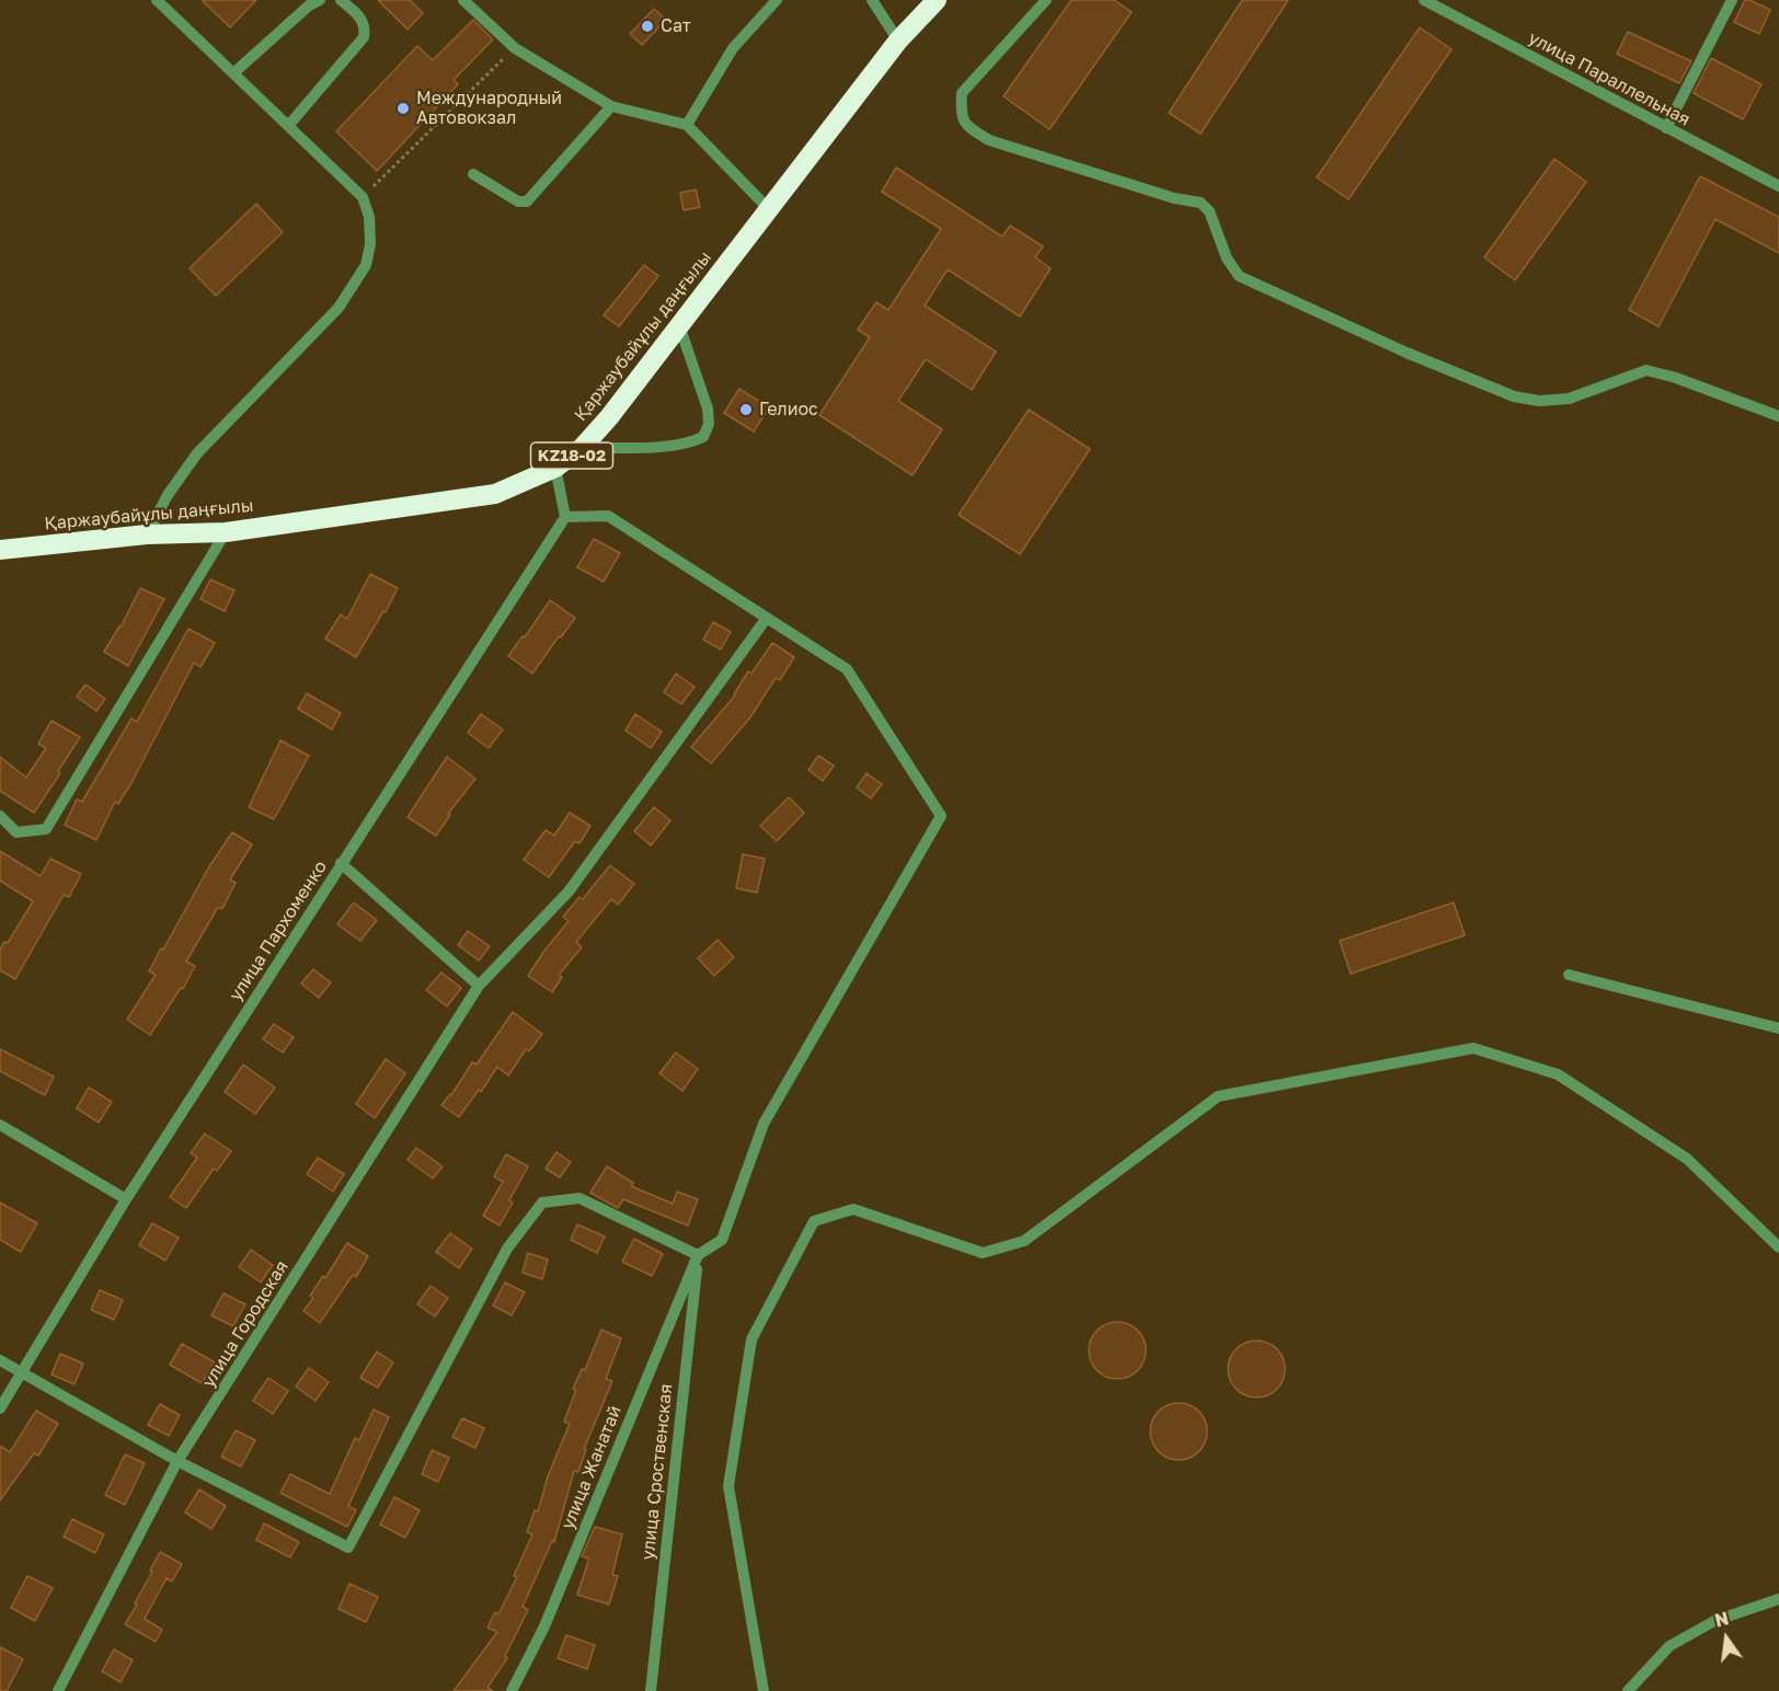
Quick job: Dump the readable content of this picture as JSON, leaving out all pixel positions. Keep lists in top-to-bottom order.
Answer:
{
  "streets": {
    "highway": ["Қаржаубайұлы даңғылы", "KZ18-02"],
    "street": [
      "улица Параллельная",
      "улица Пархоменко",
      "улица Городская",
      "улица Жанатай",
      "улица Сроственская"
    ]
  },
  "crossings": [
    ["улица Жанатай", "улица Сроственская"]
  ],
  "places": ["Сат", "Международный Автовокзал", "Гелиос"],
  "north": "top"
}
